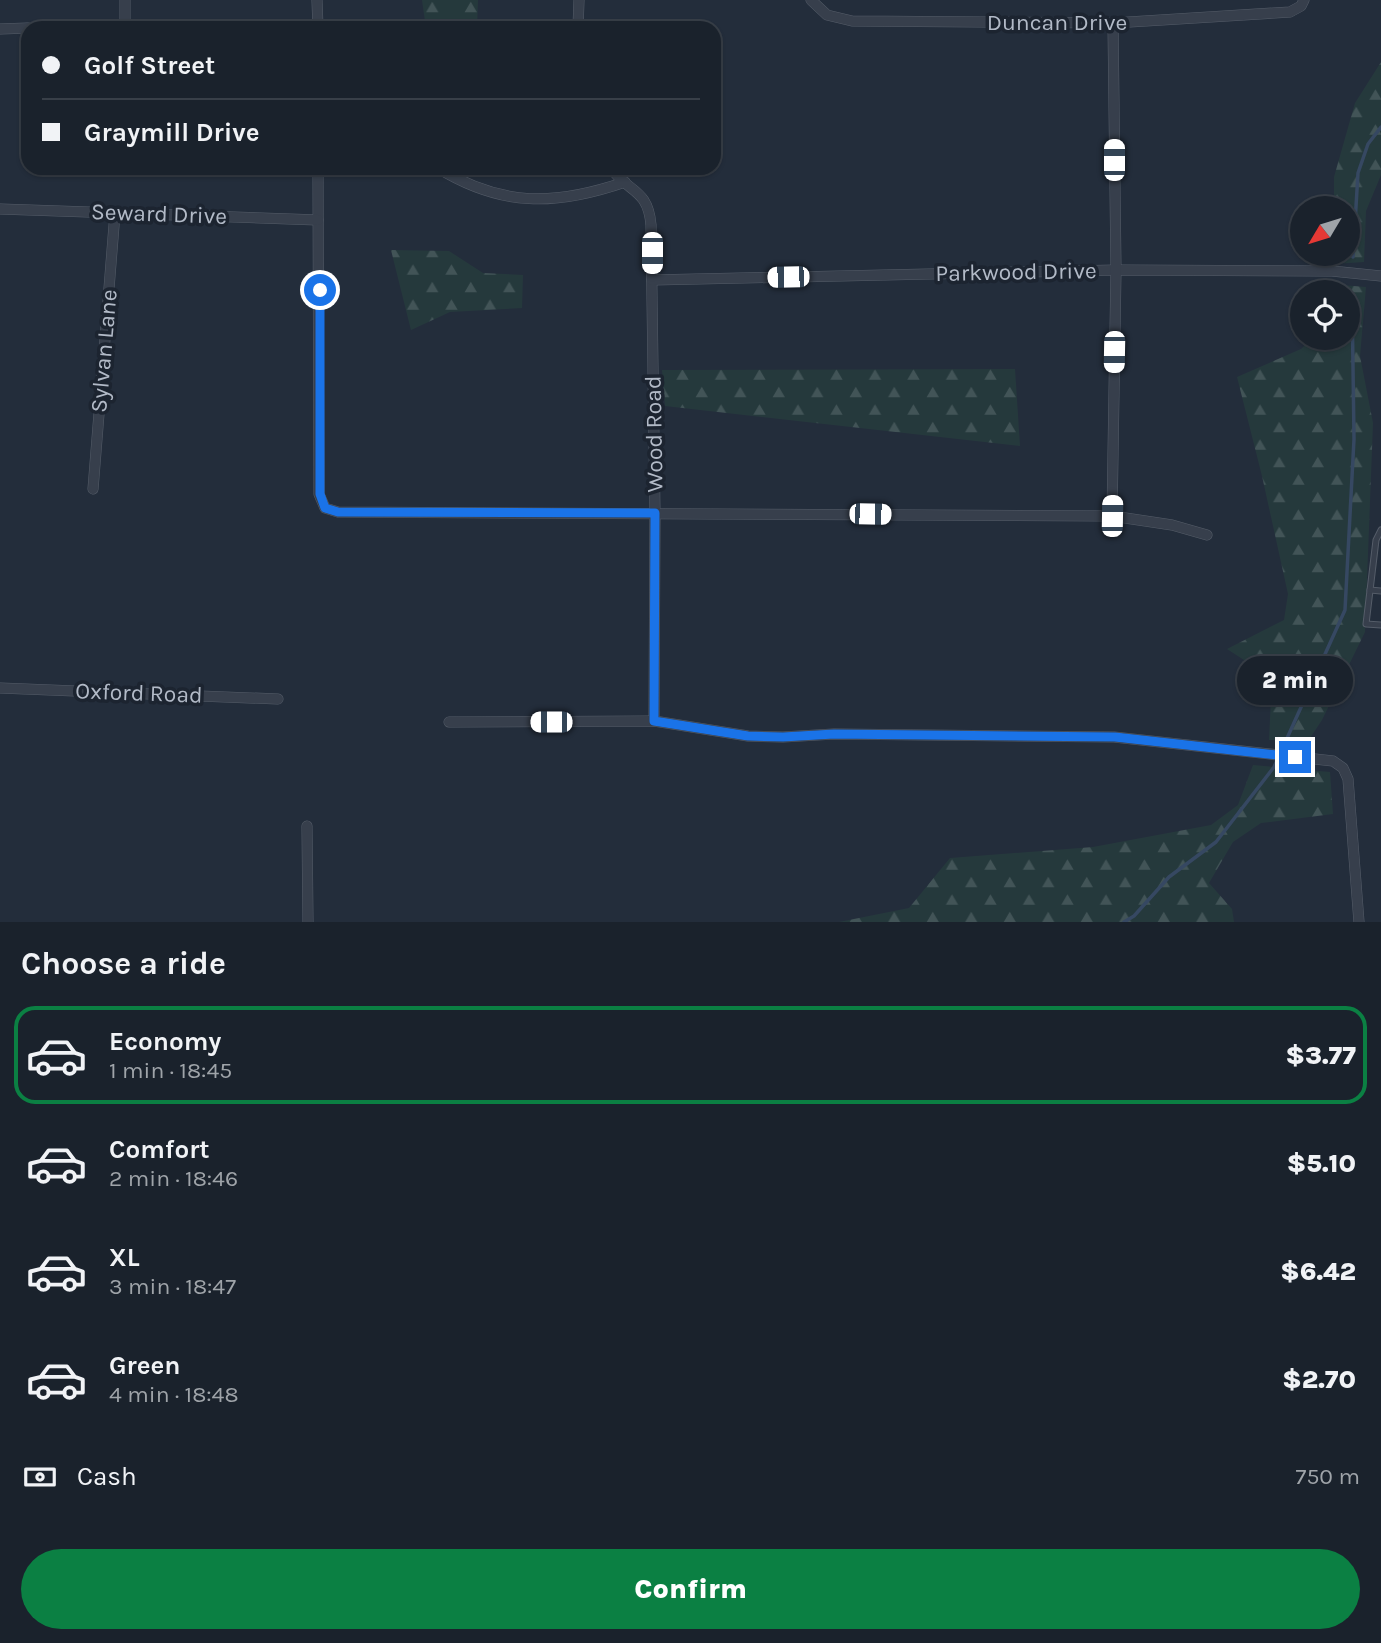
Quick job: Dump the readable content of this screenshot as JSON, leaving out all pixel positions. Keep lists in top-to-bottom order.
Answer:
{
  "streets": {
    "street": [
      "Duncan Drive",
      "Seward Drive",
      "Parkwood Drive",
      "Sylvan Lane",
      "Wood Road",
      "Oxford Road"
    ]
  },
  "crossings": [
    ["Seward Drive", "Sylvan Lane"],
    ["Parkwood Drive", "Wood Road"]
  ],
  "north": "bottom left",
  "page": {
    "banner": ["Golf Street", "Graymill Drive"],
    "bubble": "2 min",
    "heading": "Choose a ride",
    "list": [
      {
        "name": "Economy",
        "note": "1 min · 18:45",
        "value": "$3.77"
      },
      {
        "name": "Comfort",
        "note": "2 min · 18:46",
        "value": "$5.10"
      },
      {
        "name": "XL",
        "note": "3 min · 18:47",
        "value": "$6.42"
      },
      {
        "name": "Green",
        "note": "4 min · 18:48",
        "value": "$2.70"
      }
    ],
    "pay": ["Cash", "750 m"],
    "buttons": "Confirm"
  }
}
